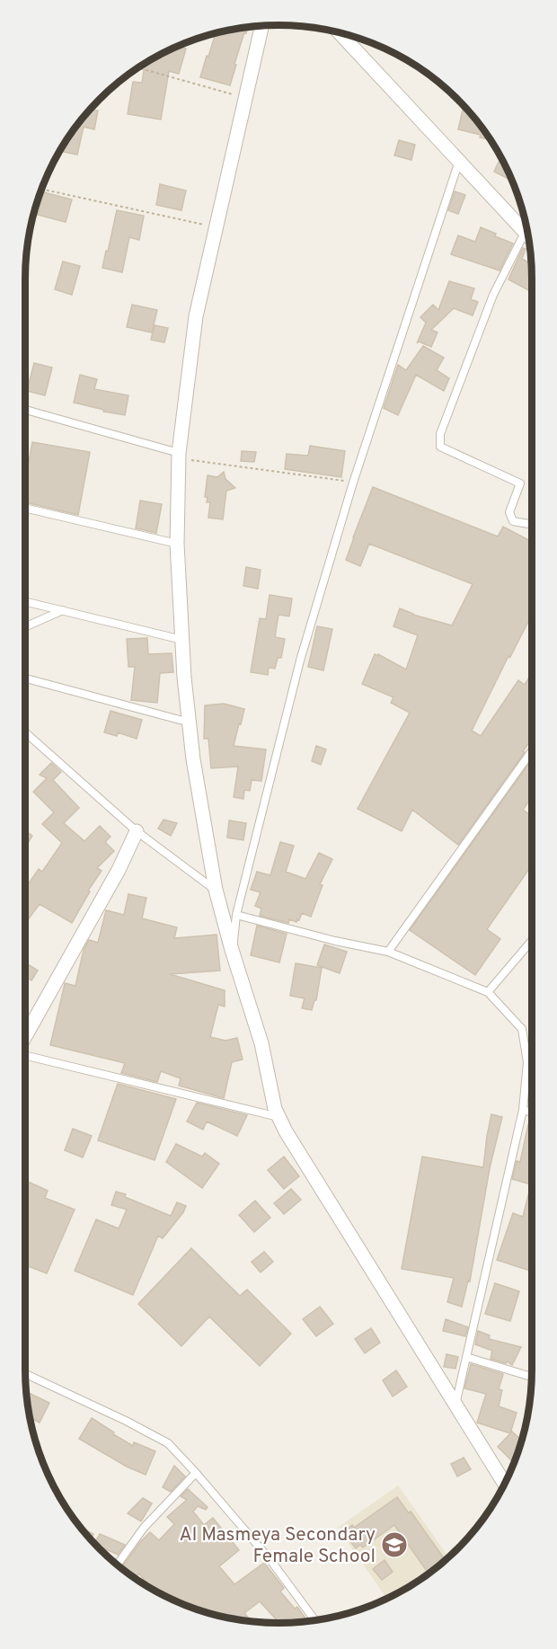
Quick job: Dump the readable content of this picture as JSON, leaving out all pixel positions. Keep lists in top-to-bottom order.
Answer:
{
  "places": {
    "school or university": ["Al Masmeya Secondary Female School"]
  }
}
